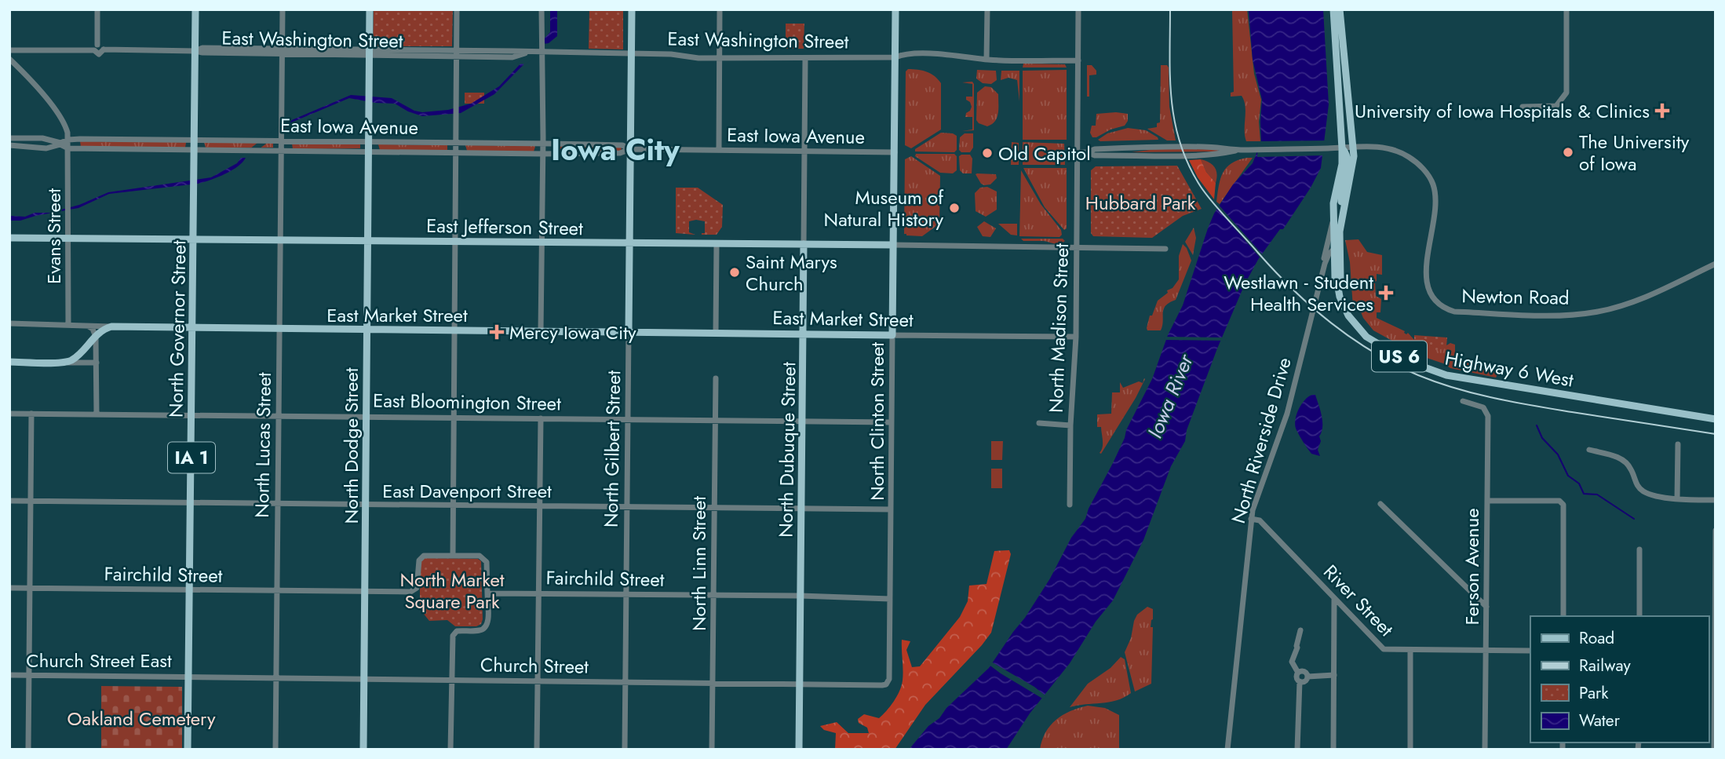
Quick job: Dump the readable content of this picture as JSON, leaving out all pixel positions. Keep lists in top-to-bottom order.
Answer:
{
  "streets": {
    "main road": [
      "East Jefferson Street",
      "East Market Street",
      "North Governor Street",
      "US 6",
      "Highway 6 West",
      "North Clinton Street",
      "North Dodge Street",
      "North Gilbert Street",
      "North Dubuque Street",
      "IA 1"
    ],
    "street": [
      "East Washington Street",
      "East Iowa Avenue",
      "Evans Street",
      "Newton Road",
      "North Madison Street",
      "East Bloomington Street",
      "North Riverside Drive",
      "North Lucas Street",
      "East Davenport Street",
      "North Linn Street",
      "Ferson Avenue",
      "Fairchild Street",
      "River Street",
      "Church Street East",
      "Church Street"
    ]
  },
  "crossings": [
    ["East Washington Street", "North Madison Street"],
    ["East Washington Street", "North Clinton Street"],
    ["East Washington Street", "North Lucas Street"],
    ["East Washington Street", "North Dodge Street"],
    ["East Washington Street", "North Gilbert Street"],
    ["East Washington Street", "North Dubuque Street"],
    ["East Washington Street", "IA 1"],
    ["East Iowa Avenue", "Evans Street"],
    ["East Iowa Avenue", "North Governor Street"],
    ["East Iowa Avenue", "North Clinton Street"],
    ["East Iowa Avenue", "North Lucas Street"],
    ["East Iowa Avenue", "North Dodge Street"],
    ["East Iowa Avenue", "North Gilbert Street"],
    ["East Iowa Avenue", "North Dubuque Street"],
    ["East Iowa Avenue", "IA 1"],
    ["East Jefferson Street", "Evans Street"],
    ["East Jefferson Street", "North Madison Street"],
    ["East Jefferson Street", "North Governor Street"],
    ["East Jefferson Street", "North Clinton Street"],
    ["East Jefferson Street", "North Lucas Street"],
    ["East Jefferson Street", "North Dodge Street"],
    ["East Jefferson Street", "North Gilbert Street"],
    ["East Jefferson Street", "North Dubuque Street"],
    ["Evans Street", "East Market Street"],
    ["Newton Road", "North Madison Street"],
    ["Newton Road", "US 6"],
    ["East Market Street", "North Madison Street"],
    ["East Market Street", "North Governor Street"],
    ["East Market Street", "North Clinton Street"],
    ["East Market Street", "North Lucas Street"],
    ["East Market Street", "North Dodge Street"],
    ["East Market Street", "North Gilbert Street"],
    ["East Market Street", "North Dubuque Street"],
    ["North Governor Street", "East Bloomington Street"],
    ["North Governor Street", "IA 1"],
    ["North Governor Street", "East Davenport Street"],
    ["North Governor Street", "Fairchild Street"],
    ["North Governor Street", "Church Street East"],
    ["North Governor Street", "Church Street"],
    ["US 6", "Highway 6 West"],
    ["US 6", "North Riverside Drive"],
    ["Highway 6 West", "North Riverside Drive"],
    ["East Bloomington Street", "North Clinton Street"],
    ["East Bloomington Street", "North Lucas Street"],
    ["East Bloomington Street", "North Dodge Street"],
    ["East Bloomington Street", "North Gilbert Street"],
    ["East Bloomington Street", "North Dubuque Street"],
    ["East Bloomington Street", "North Linn Street"],
    ["North Clinton Street", "East Davenport Street"],
    ["North Clinton Street", "Fairchild Street"],
    ["North Clinton Street", "Church Street"],
    ["North Riverside Drive", "River Street"],
    ["North Lucas Street", "East Davenport Street"],
    ["North Lucas Street", "Fairchild Street"],
    ["North Lucas Street", "Church Street"],
    ["North Dodge Street", "East Davenport Street"],
    ["North Dodge Street", "Fairchild Street"],
    ["North Dodge Street", "Church Street"],
    ["North Gilbert Street", "East Davenport Street"],
    ["North Gilbert Street", "Fairchild Street"],
    ["North Gilbert Street", "Church Street"],
    ["North Dubuque Street", "East Davenport Street"],
    ["North Dubuque Street", "Fairchild Street"],
    ["North Dubuque Street", "Church Street"],
    ["East Davenport Street", "North Linn Street"],
    ["North Linn Street", "Fairchild Street"],
    ["North Linn Street", "Church Street"],
    ["Ferson Avenue", "River Street"],
    ["Church Street East", "Church Street"]
  ],
  "districts": ["Iowa City"],
  "water": ["Iowa River"],
  "parks": ["Hubbard Park", "North Market Square Park", "Oakland Cemetery"],
  "places": {
    "health": ["University of Iowa Hospitals & Clinics", "Westlawn - Student Health Services", "Mercy Iowa City"],
    "other": [
      "The University of Iowa",
      "Old Capitol",
      "Museum of Natural History",
      "Saint Marys Church"
    ]
  },
  "legend": [
    "Road",
    "Railway",
    "Park",
    "Water"
  ]
}
